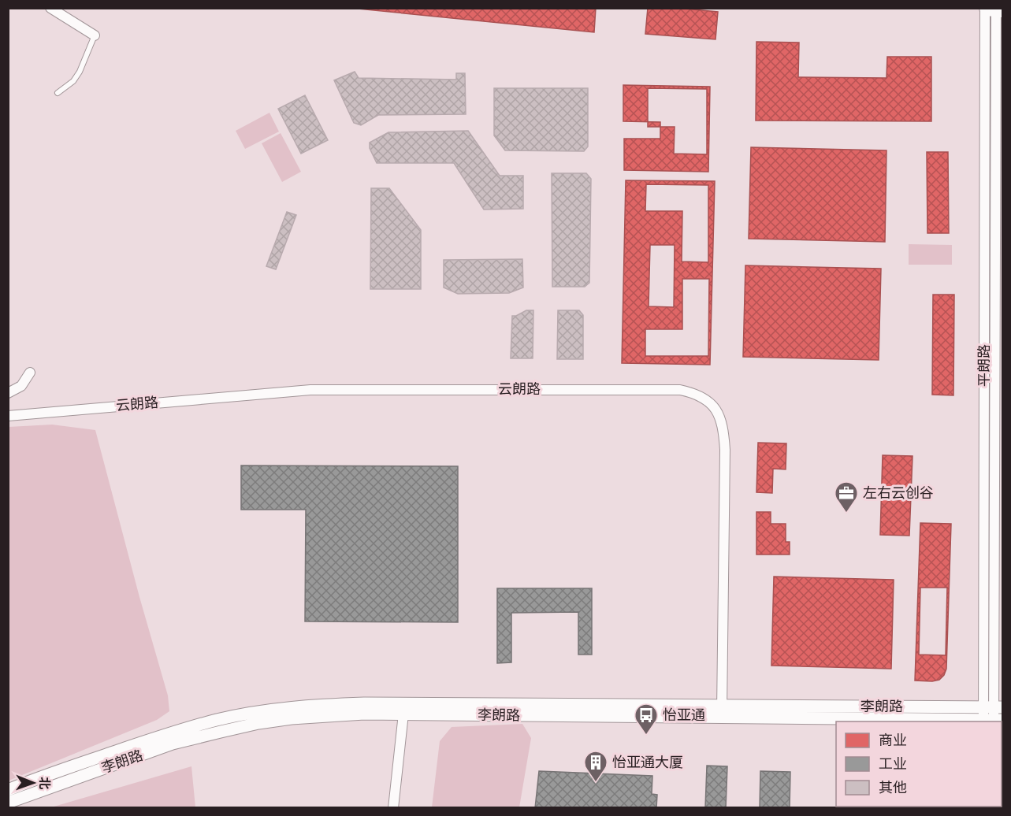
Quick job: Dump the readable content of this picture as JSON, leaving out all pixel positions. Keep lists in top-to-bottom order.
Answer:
{
  "streets": {
    "street": ["平朗路", "云朗路", "李朗路"]
  },
  "crossings": [
    ["平朗路", "李朗路"],
    ["云朗路", "李朗路"]
  ],
  "places": {
    "office": ["左右云创谷"],
    "bus stop": ["怡亚通"],
    "building": ["怡亚通大厦"]
  },
  "legend": ["商业", "工业", "其他"],
  "north": "right"
}
